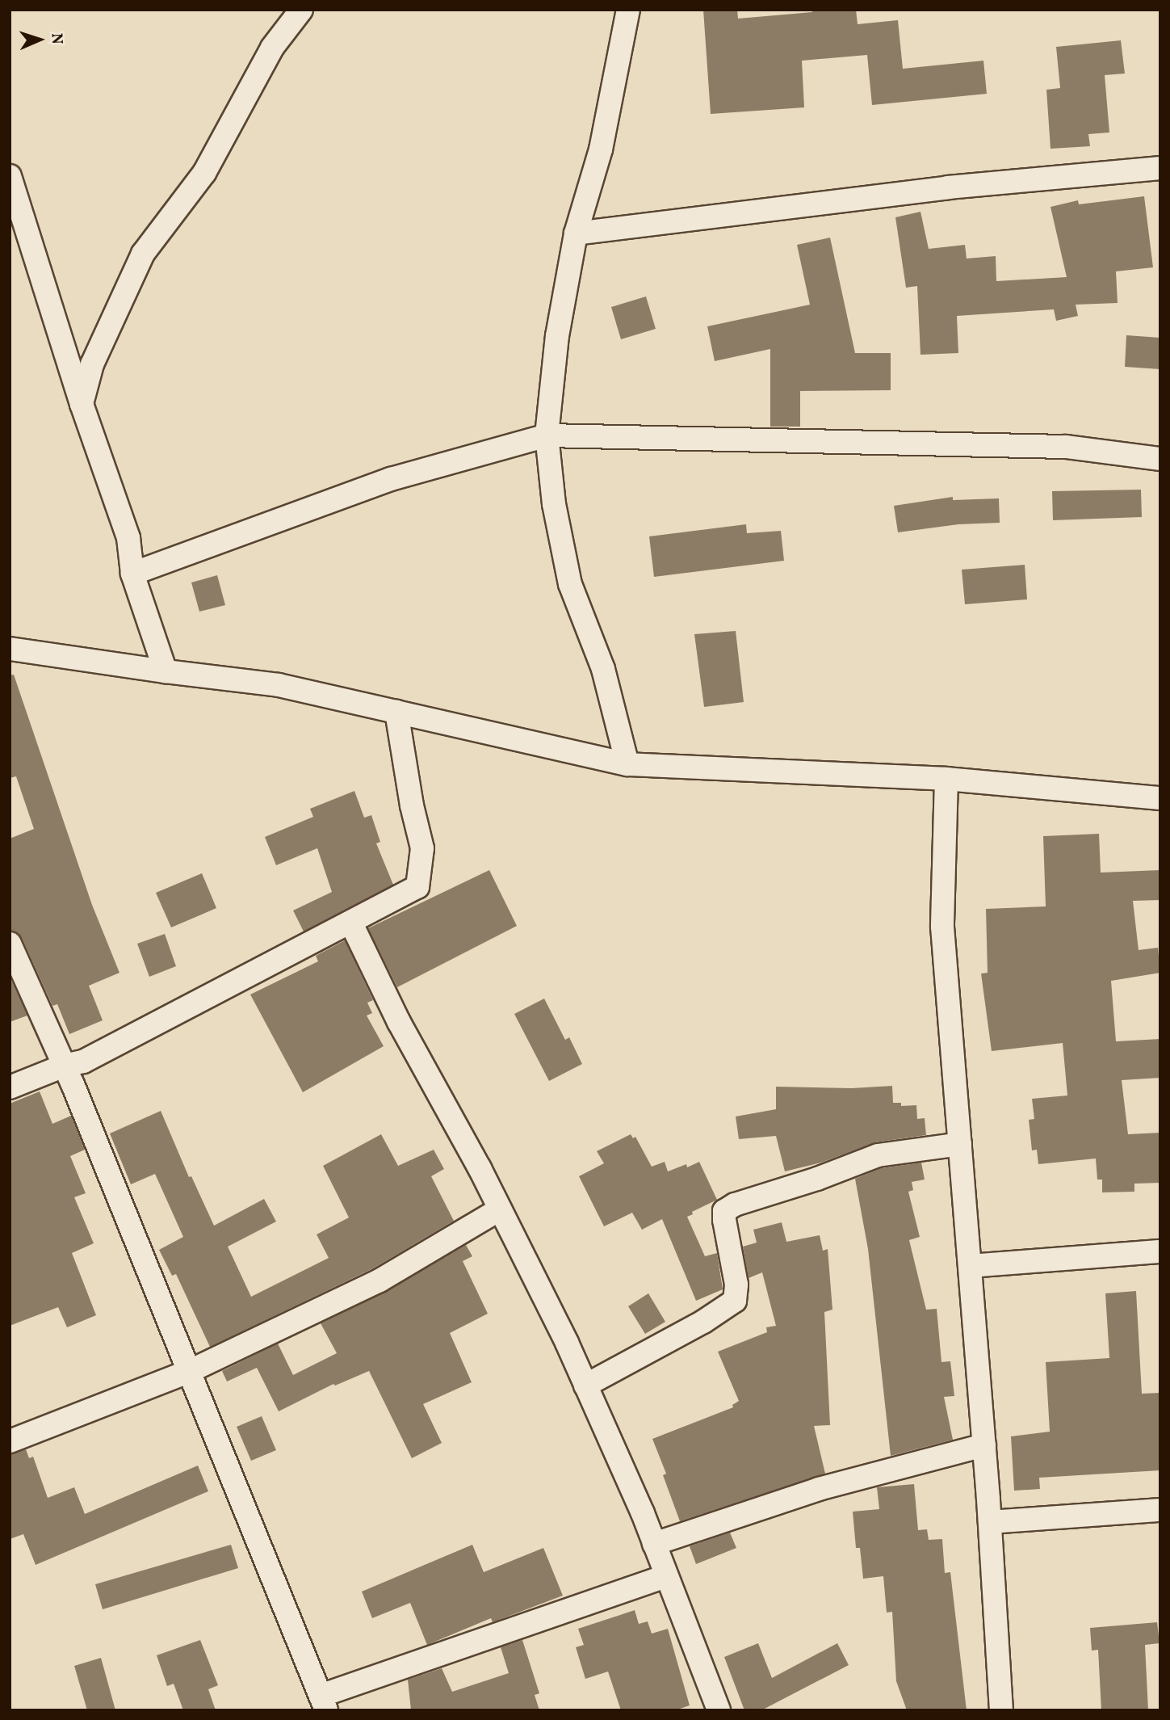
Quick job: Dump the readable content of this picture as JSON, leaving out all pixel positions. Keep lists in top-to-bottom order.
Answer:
{
  "north": "right"
}
